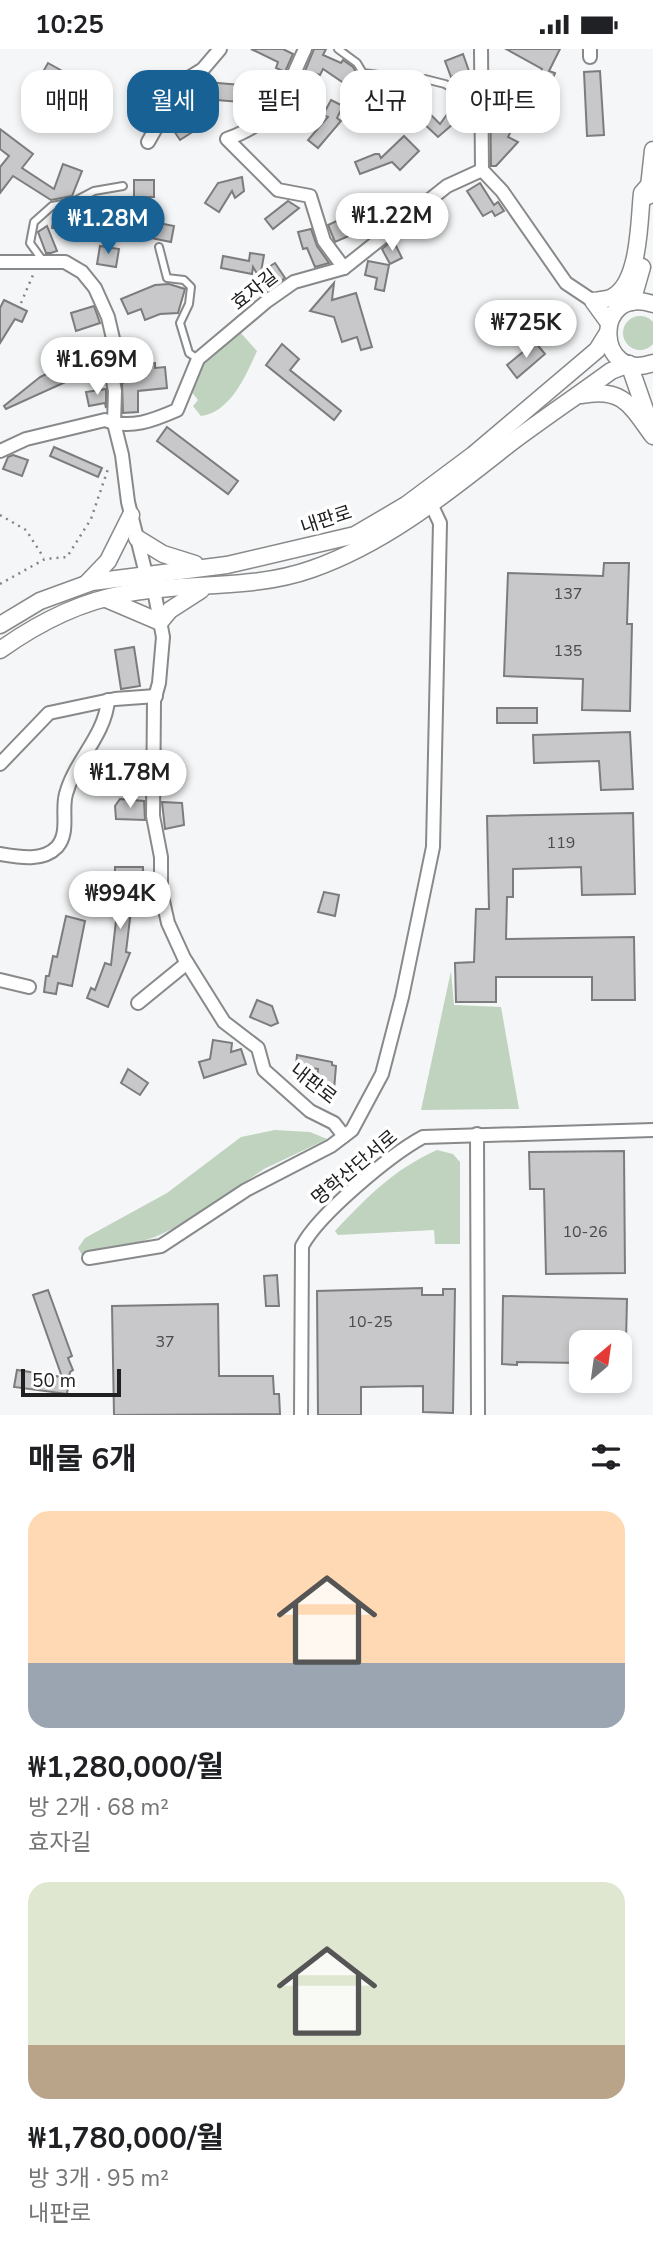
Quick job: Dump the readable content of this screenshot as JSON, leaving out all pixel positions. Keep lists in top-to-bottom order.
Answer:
{
  "streets": {
    "street": ["효자길", "내판로", "명학산단서로"]
  },
  "house_numbers": [
    "137",
    "135",
    "119",
    "10-26",
    "10-25",
    "37"
  ],
  "scale_bar": "50 m",
  "north": "top right",
  "page": {
    "status": "10:25",
    "chip": [
      "매매",
      "월세",
      "필터",
      "신규",
      "아파트"
    ],
    "price": [
      "₩1.22M",
      "₩1.28M",
      "₩725K",
      "₩1.69M",
      "₩1.78M",
      "₩994K"
    ],
    "scale": "50 m",
    "heading": "매물 6개",
    "list": [
      {
        "name": "₩1,280,000/월",
        "note": "방 2개 · 68 m² · 효자길"
      },
      {
        "name": "₩1,780,000/월",
        "note": "방 3개 · 95 m² · 내판로"
      }
    ]
  }
}
